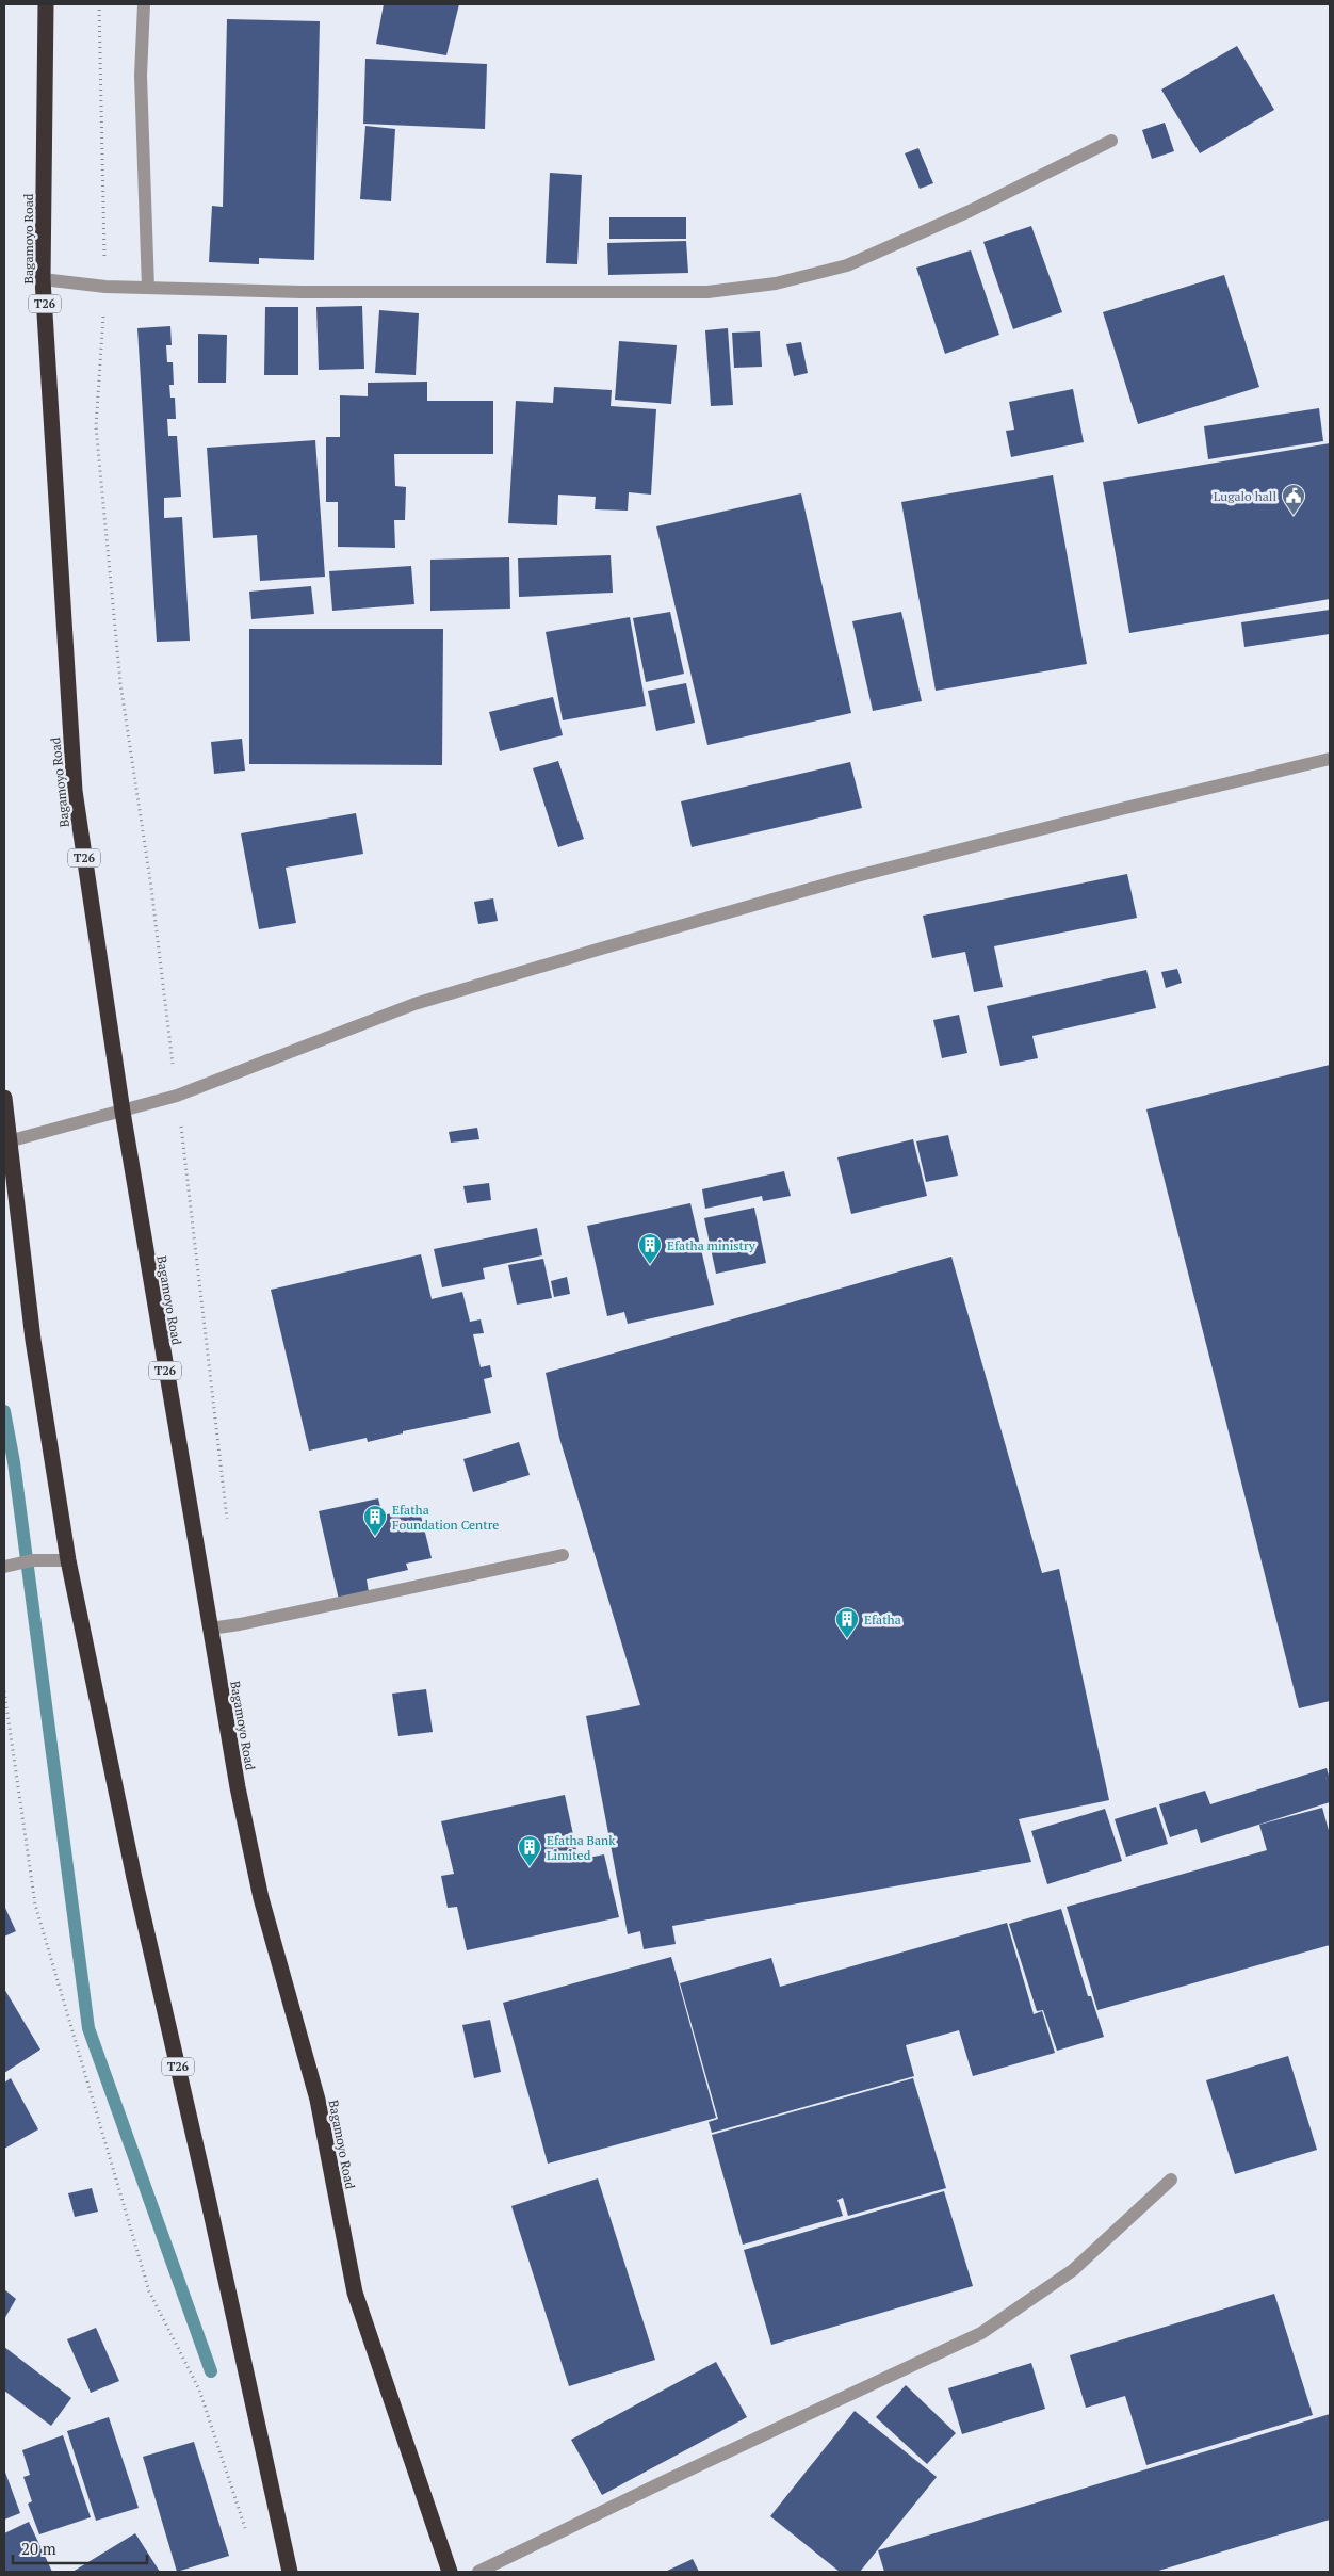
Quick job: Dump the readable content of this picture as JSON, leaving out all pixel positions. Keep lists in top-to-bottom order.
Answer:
{
  "streets": {
    "highway": ["Bagamoyo Road", "T26"]
  },
  "places": {
    "public building": ["Lugalo hall"],
    "building": [
      "Efatha ministry",
      "Efatha Foundation Centre",
      "Efatha",
      "Efatha Bank Limited"
    ]
  },
  "scale_bar": "20 m"
}
